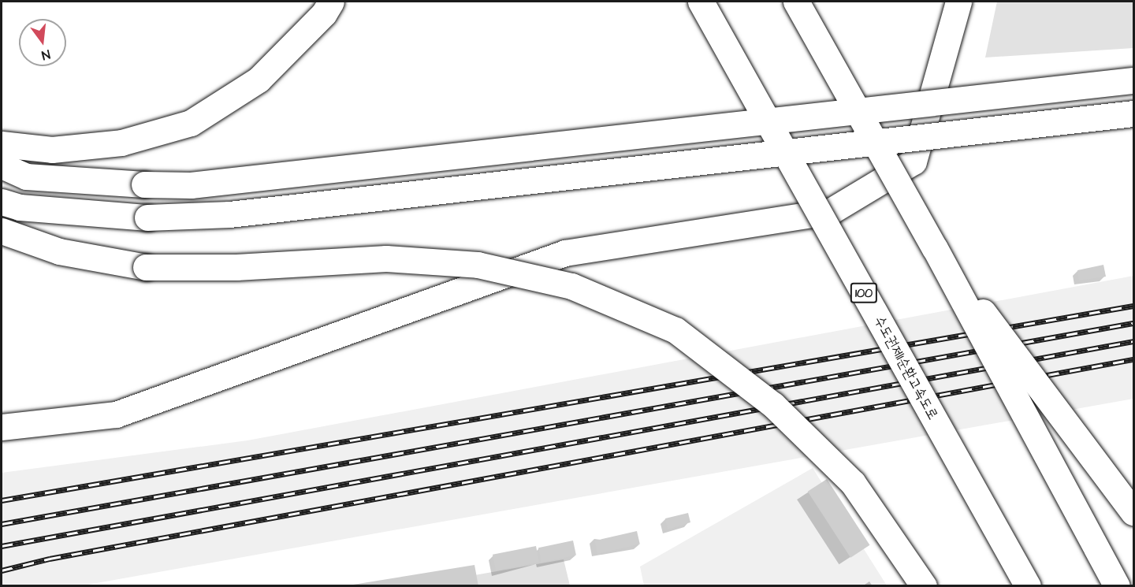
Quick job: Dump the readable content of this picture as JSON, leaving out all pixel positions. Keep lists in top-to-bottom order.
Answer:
{
  "streets": {
    "main road": ["100", "수도권제1순환고속도로"]
  },
  "north": "bottom"
}
